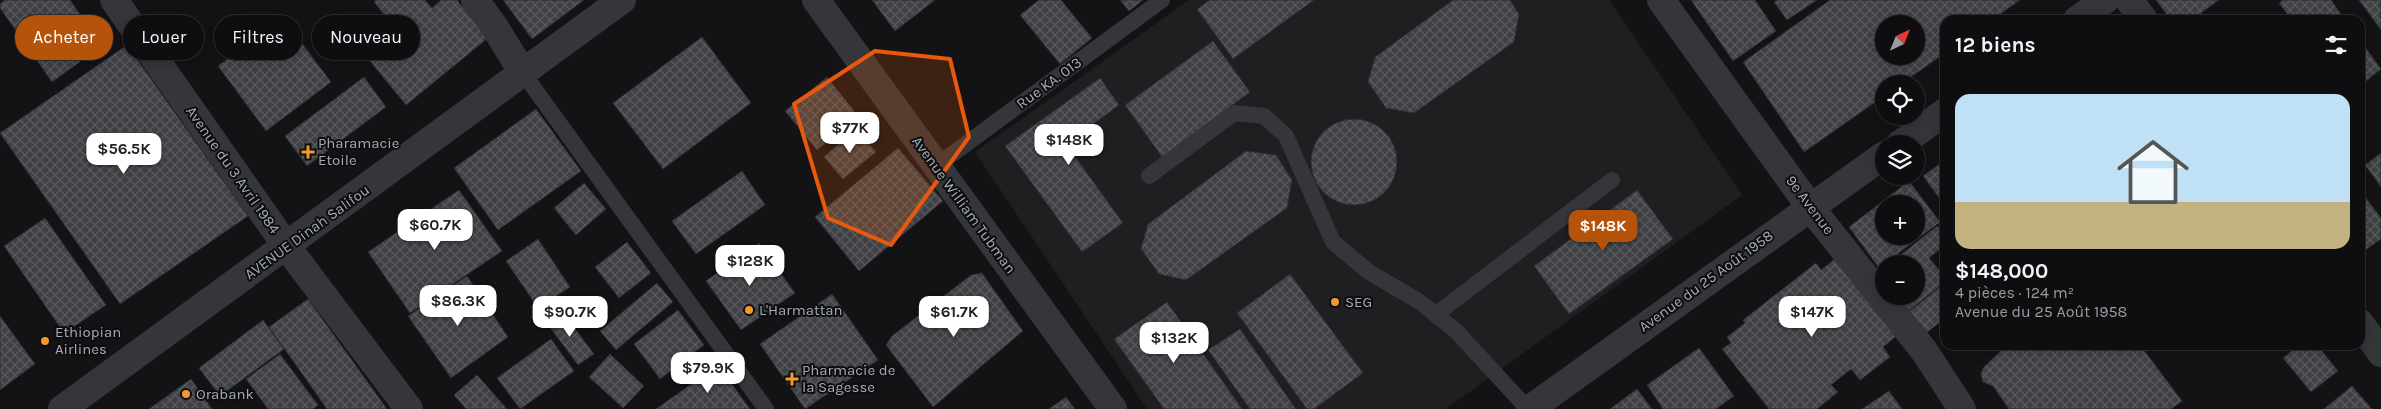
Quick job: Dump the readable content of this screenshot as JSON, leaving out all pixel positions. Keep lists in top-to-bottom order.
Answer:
{
  "streets": {
    "street": [
      "Avenue du 3 Avril 1984",
      "Avenue William Tubman",
      "9e Avenue",
      "AVENUE Dinah Salifou",
      "Avenue du 25 Août 1958"
    ],
    "lane": ["Rue KA. 013"]
  },
  "crossings": [
    ["Rue KA. 013", "Avenue William Tubman"],
    ["Avenue du 3 Avril 1984", "AVENUE Dinah Salifou"],
    ["9e Avenue", "Avenue du 25 Août 1958"]
  ],
  "places": {
    "health": ["Pharamacie Etoile", "Pharmacie de la Sagesse"],
    "other": [
      "SEG",
      "L'Harmattan",
      "Ethiopian Airlines",
      "Orabank"
    ]
  },
  "north": "top right",
  "page": {
    "map_buttons": ["+", "−"],
    "chip": [
      "Acheter",
      "Louer",
      "Filtres",
      "Nouveau"
    ],
    "heading": "12 biens",
    "list": [
      {
        "name": "$148,000",
        "note": "4 pièces · 124 m² · Avenue du 25 Août 1958"
      }
    ],
    "price": [
      "$77K",
      "$148K",
      "$56.5K",
      "$60.7K",
      "$148K",
      "$128K",
      "$86.3K",
      "$90.7K",
      "$61.7K",
      "$147K",
      "$132K",
      "$79.9K"
    ]
  }
}
